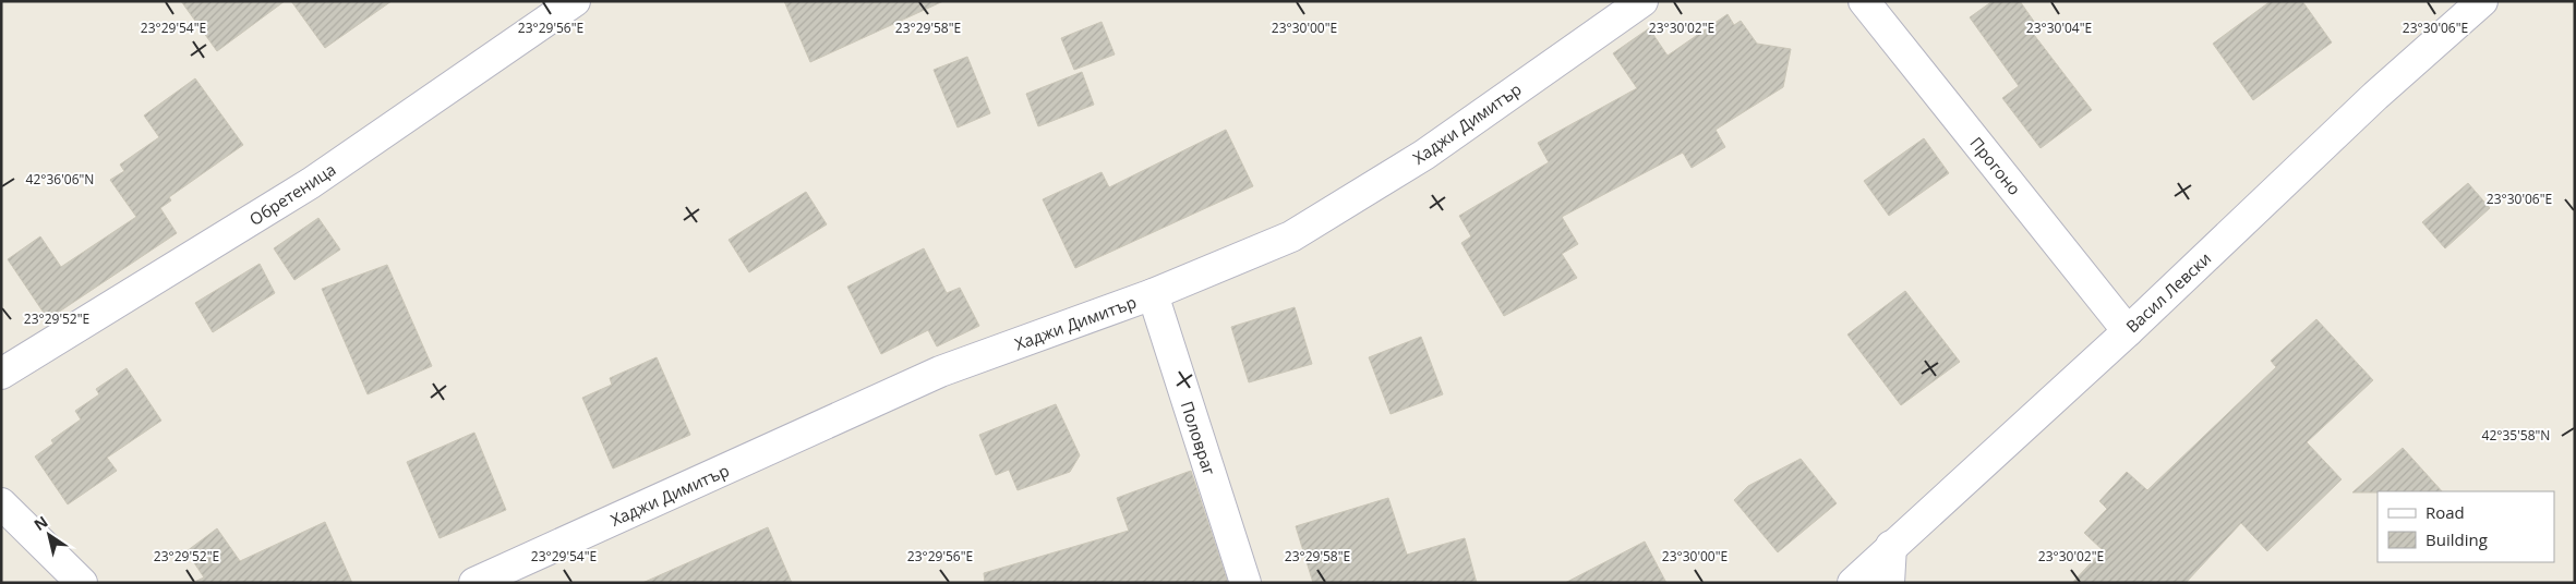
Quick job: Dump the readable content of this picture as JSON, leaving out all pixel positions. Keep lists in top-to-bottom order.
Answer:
{
  "streets": {
    "street": [
      "Хаджи Димитър",
      "Прогоно",
      "Обретеница",
      "Васил Левски",
      "Половраг"
    ]
  },
  "crossings": [
    ["Хаджи Димитър", "Половраг"],
    ["Прогоно", "Васил Левски"]
  ],
  "legend": ["Road", "Building"],
  "north": "top left",
  "coordinates": [
    "23°29'54\"E",
    "23°29'56\"E",
    "23°29'58\"E",
    "23°30'00\"E",
    "23°30'02\"E",
    "23°30'04\"E",
    "23°30'06\"E",
    "42°36'06\"N",
    "23°29'52\"E",
    "42°35'58\"N"
  ]
}
